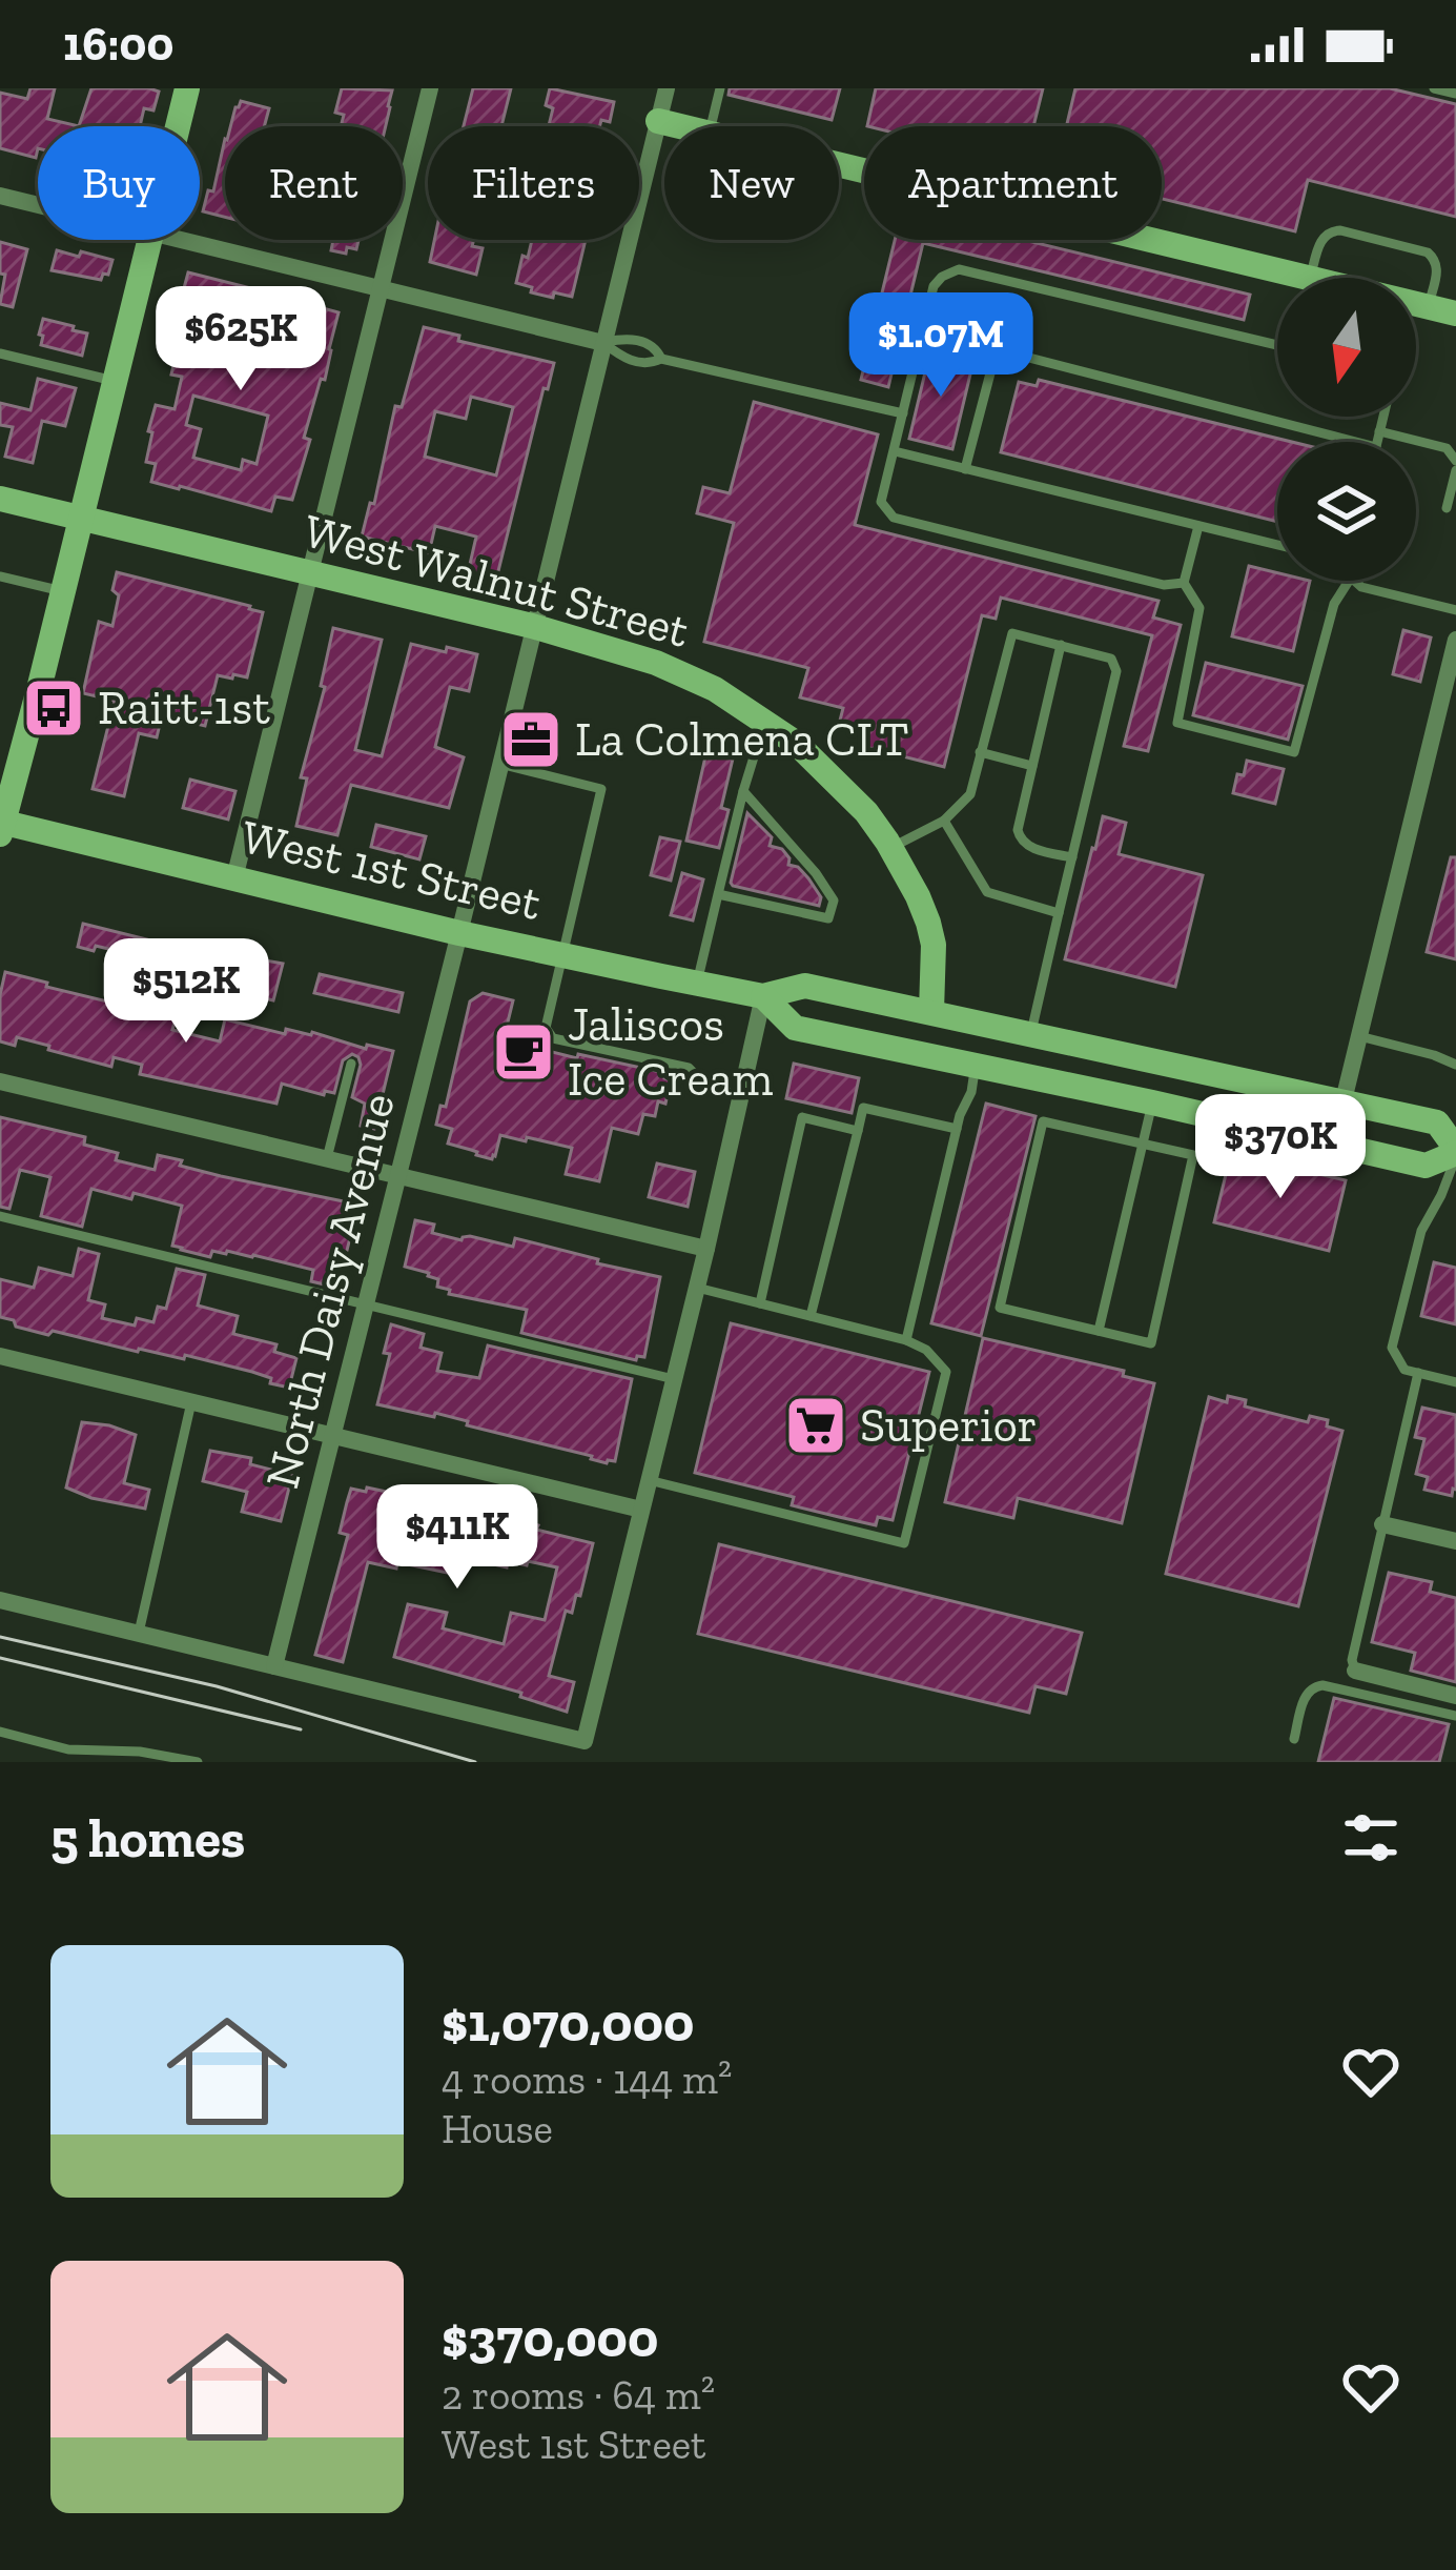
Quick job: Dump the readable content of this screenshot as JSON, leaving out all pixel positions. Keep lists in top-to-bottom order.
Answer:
{
  "streets": {
    "street": ["West Walnut Street", "West 1st Street", "North Daisy Avenue"]
  },
  "crossings": [
    ["West Walnut Street", "West 1st Street"],
    ["West Walnut Street", "North Daisy Avenue"],
    ["West 1st Street", "North Daisy Avenue"]
  ],
  "places": {
    "bus stop": ["Raitt-1st"],
    "office": ["La Colmena CLT"],
    "cafe": ["Jaliscos Ice Cream"],
    "supermarket": ["Superior"]
  },
  "north": "bottom",
  "page": {
    "status": "16:00",
    "chip": [
      "Buy",
      "Rent",
      "Filters",
      "New",
      "Apartment"
    ],
    "price": [
      "$625K",
      "$1.07M",
      "$512K",
      "$370K",
      "$411K"
    ],
    "heading": "5 homes",
    "list": [
      {
        "name": "$1,070,000",
        "note": "4 rooms · 144 m² · House"
      },
      {
        "name": "$370,000",
        "note": "2 rooms · 64 m² · West 1st Street"
      }
    ]
  }
}
